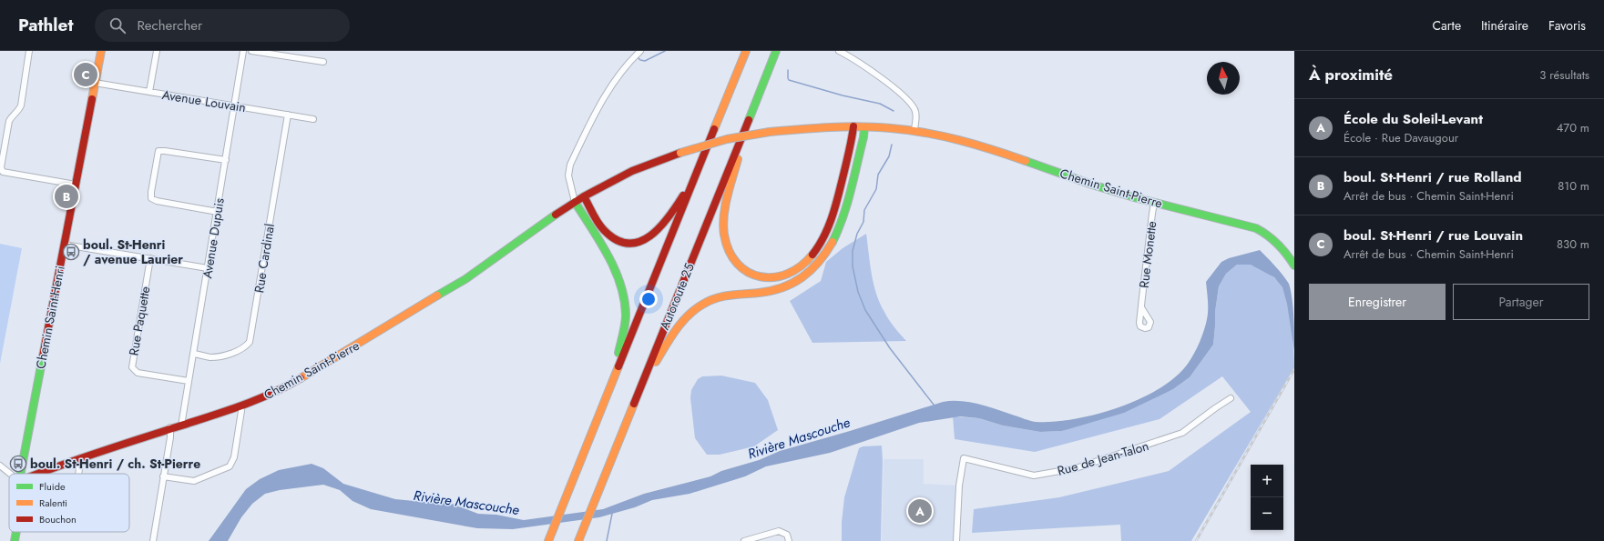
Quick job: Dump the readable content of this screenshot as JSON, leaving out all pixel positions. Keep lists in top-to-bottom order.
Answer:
{
  "streets": {
    "main road": ["Chemin Saint-Pierre", "Autoroute 25", "Chemin Saint-Henri"],
    "street": [
      "Avenue Louvain",
      "Avenue Dupuis",
      "Rue Monette",
      "Rue Cardinal",
      "Rue Paquette",
      "Rue de Jean-Talon"
    ]
  },
  "crossings": [
    ["Avenue Louvain", "Avenue Dupuis"],
    ["Avenue Louvain", "Rue Cardinal"],
    ["Avenue Louvain", "Chemin Saint-Henri"],
    ["Chemin Saint-Pierre", "Avenue Dupuis"],
    ["Chemin Saint-Pierre", "Rue Monette"],
    ["Avenue Dupuis", "Rue Cardinal"],
    ["Avenue Dupuis", "Rue Paquette"]
  ],
  "water": ["Rivière Mascouche"],
  "places": {
    "bus stop": ["boul. St-Henri / avenue Laurier", "boul. St-Henri / ch. St-Pierre"]
  },
  "legend": ["Fluide", "Ralenti", "Bouchon"],
  "north": "top",
  "page": {
    "header": "Pathlet",
    "search": "Rechercher",
    "nav": ["Carte", "Itinéraire", "Favoris"],
    "heading": ["À proximité", "3 résultats"],
    "pins": ["C", "B", "A"],
    "list": [
      {
        "mark": "A",
        "name": "École du Soleil-Levant",
        "note": "École · Rue Davaugour",
        "value": "470 m"
      },
      {
        "mark": "B",
        "name": "boul. St-Henri / rue Rolland",
        "note": "Arrêt de bus · Chemin Saint-Henri",
        "value": "810 m"
      },
      {
        "mark": "C",
        "name": "boul. St-Henri / rue Louvain",
        "note": "Arrêt de bus · Chemin Saint-Henri",
        "value": "830 m"
      }
    ],
    "buttons": ["Enregistrer", "Partager"],
    "map_buttons": ["+", "−"]
  }
}
